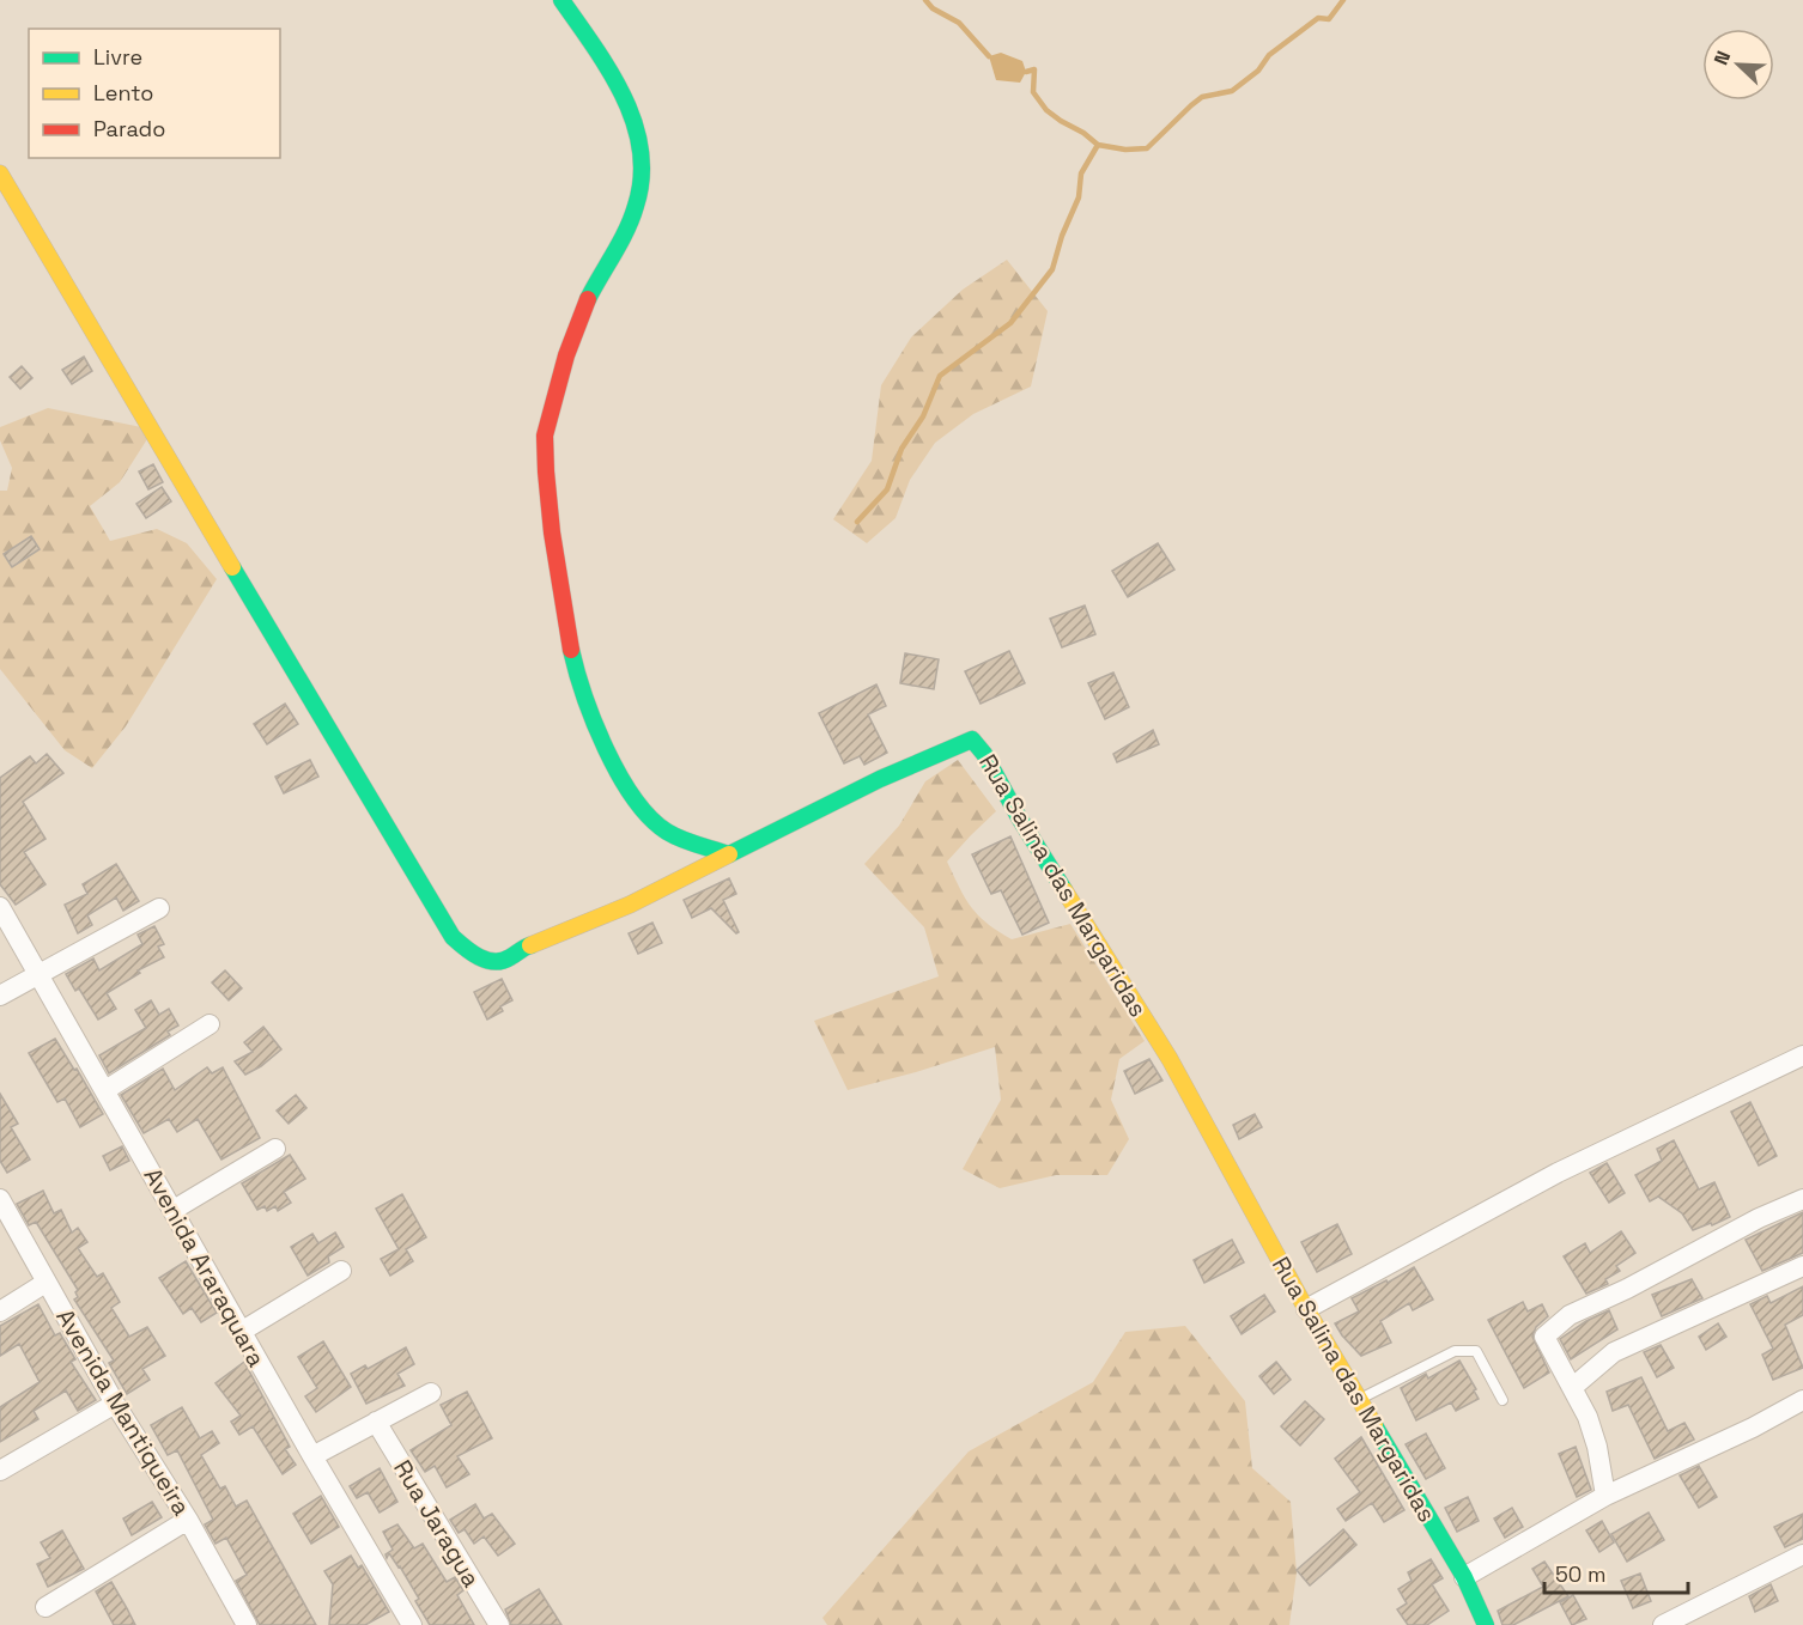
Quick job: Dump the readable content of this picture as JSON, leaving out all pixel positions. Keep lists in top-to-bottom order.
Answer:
{
  "streets": {
    "street": [
      "Rua Salina das Margaridas",
      "Avenida Araraquara",
      "Avenida Mantiqueira",
      "Rua Jaragua"
    ]
  },
  "legend": ["Livre", "Lento", "Parado"],
  "scale_bar": "50 m",
  "north": "top left"
}
